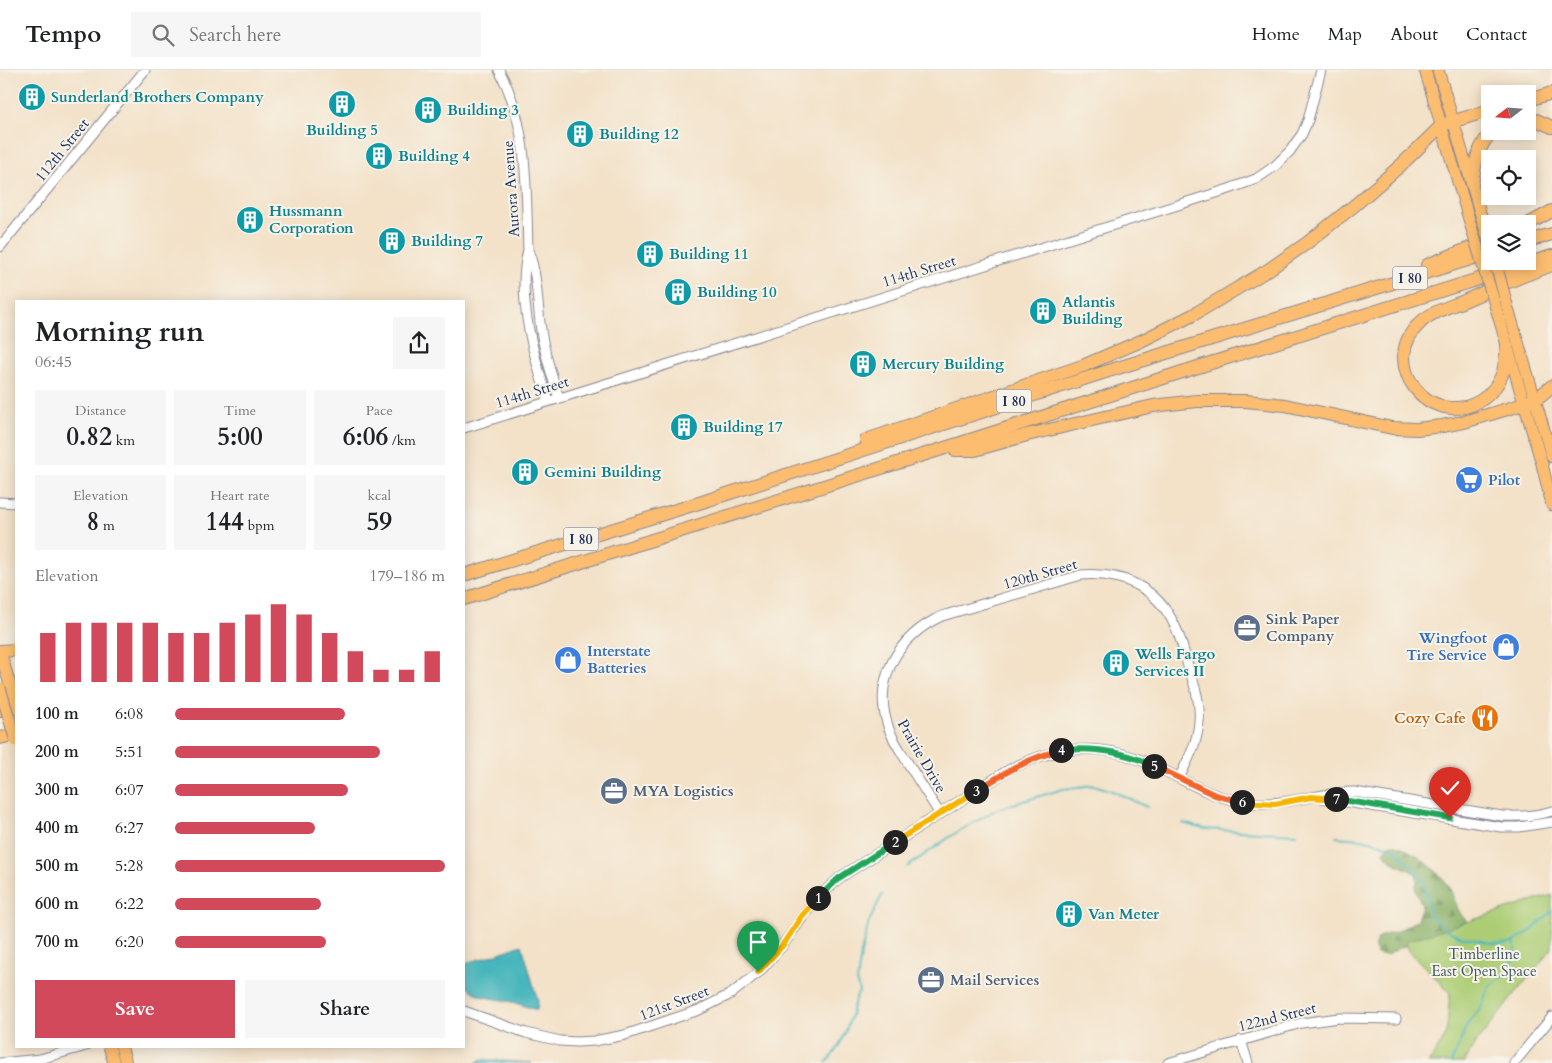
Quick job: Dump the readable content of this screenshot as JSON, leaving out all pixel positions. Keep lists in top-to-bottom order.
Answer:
{
  "streets": {
    "highway": ["I 80"],
    "street": [
      "112th Street",
      "Aurora Avenue",
      "114th Street",
      "120th Street",
      "Prairie Drive",
      "121st Street",
      "122nd Street"
    ]
  },
  "crossings": [
    ["Aurora Avenue", "114th Street"],
    ["120th Street", "Prairie Drive"],
    ["120th Street", "121st Street"],
    ["Prairie Drive", "121st Street"]
  ],
  "parks": ["Timberline East Open Space"],
  "places": {
    "building": [
      "Sunderland Brothers Company",
      "Building 5",
      "Building 3",
      "Building 12",
      "Building 4",
      "Hussmann Corporation",
      "Building 7",
      "Building 11",
      "Building 10",
      "Atlantis Building",
      "Mercury Building",
      "Building 17",
      "Gemini Building",
      "Wells Fargo Services II",
      "Van Meter"
    ],
    "supermarket": ["Pilot"],
    "office": ["Sink Paper Company", "MYA Logistics", "Mail Services"],
    "shop": ["Wingfoot Tire Service", "Interstate Batteries"],
    "restaurant": ["Cozy Cafe"]
  },
  "north": "left",
  "page": {
    "header": "Tempo",
    "search": "Search here",
    "nav": [
      "Home",
      "Map",
      "About",
      "Contact"
    ],
    "heading": ["Morning run", "06:45"],
    "stats": [
      ["Distance", "0.82 km"],
      ["Time", "5:00"],
      ["Pace", "6:06 /km"],
      ["Elevation", "8 m"],
      ["Heart rate", "144 bpm"],
      ["kcal", "59"]
    ],
    "chart": ["Elevation", "179–186 m"],
    "list": [
      {
        "name": "100 m",
        "note": "6:08"
      },
      {
        "name": "200 m",
        "note": "5:51"
      },
      {
        "name": "300 m",
        "note": "6:07"
      },
      {
        "name": "400 m",
        "note": "6:27"
      },
      {
        "name": "500 m",
        "note": "5:28"
      },
      {
        "name": "600 m",
        "note": "6:22"
      },
      {
        "name": "700 m",
        "note": "6:20"
      }
    ],
    "pins": [
      "4",
      "5",
      "3",
      "7",
      "6",
      "2",
      "1"
    ],
    "buttons": ["Save", "Share"]
  }
}
